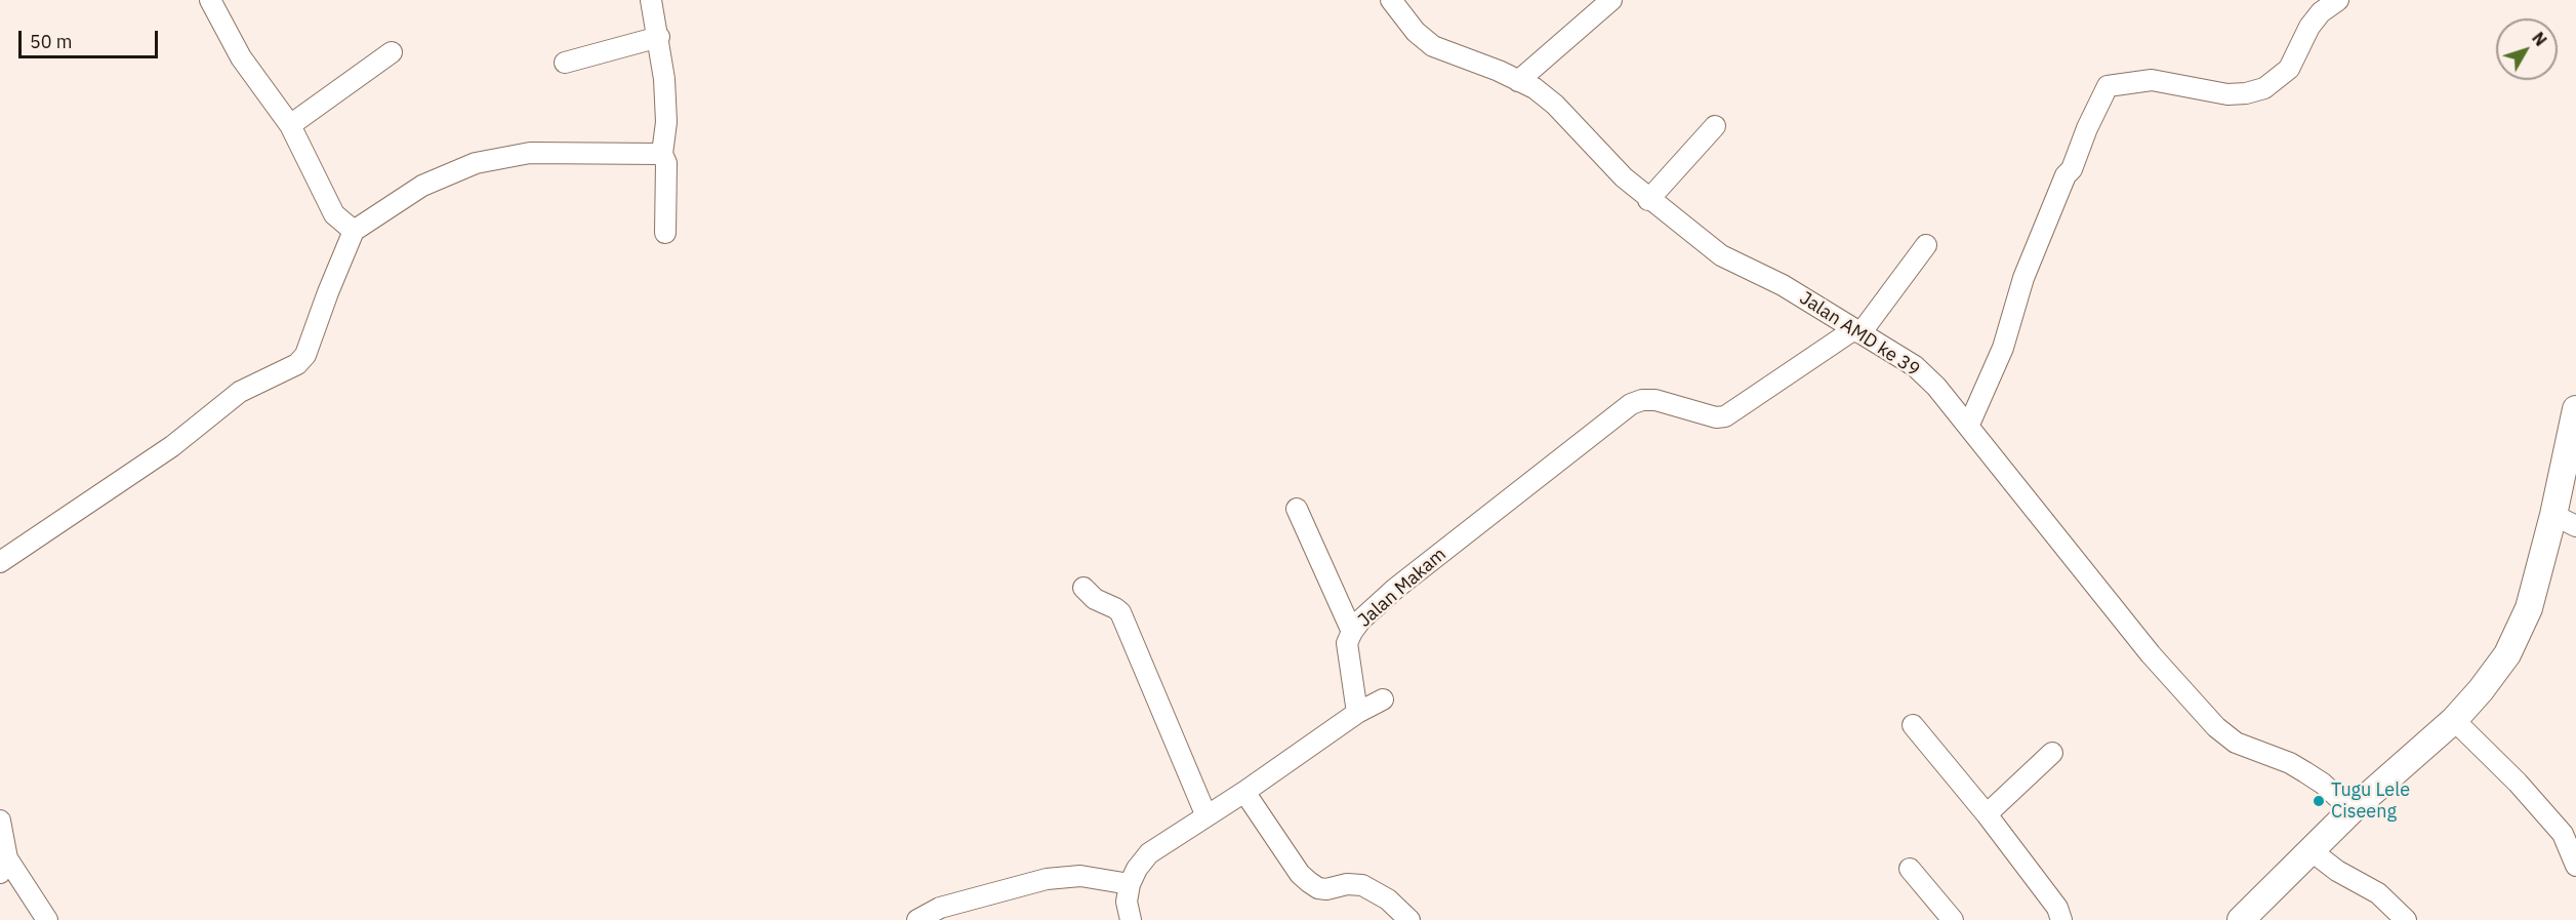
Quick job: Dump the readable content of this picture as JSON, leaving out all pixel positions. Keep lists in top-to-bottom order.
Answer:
{
  "streets": {
    "street": ["Jalan AMD ke 39", "Jalan Makam"]
  },
  "crossings": [
    ["Jalan AMD ke 39", "Jalan Makam"]
  ],
  "places": ["Tugu Lele Ciseeng"],
  "scale_bar": "50 m",
  "north": "top right"
}
